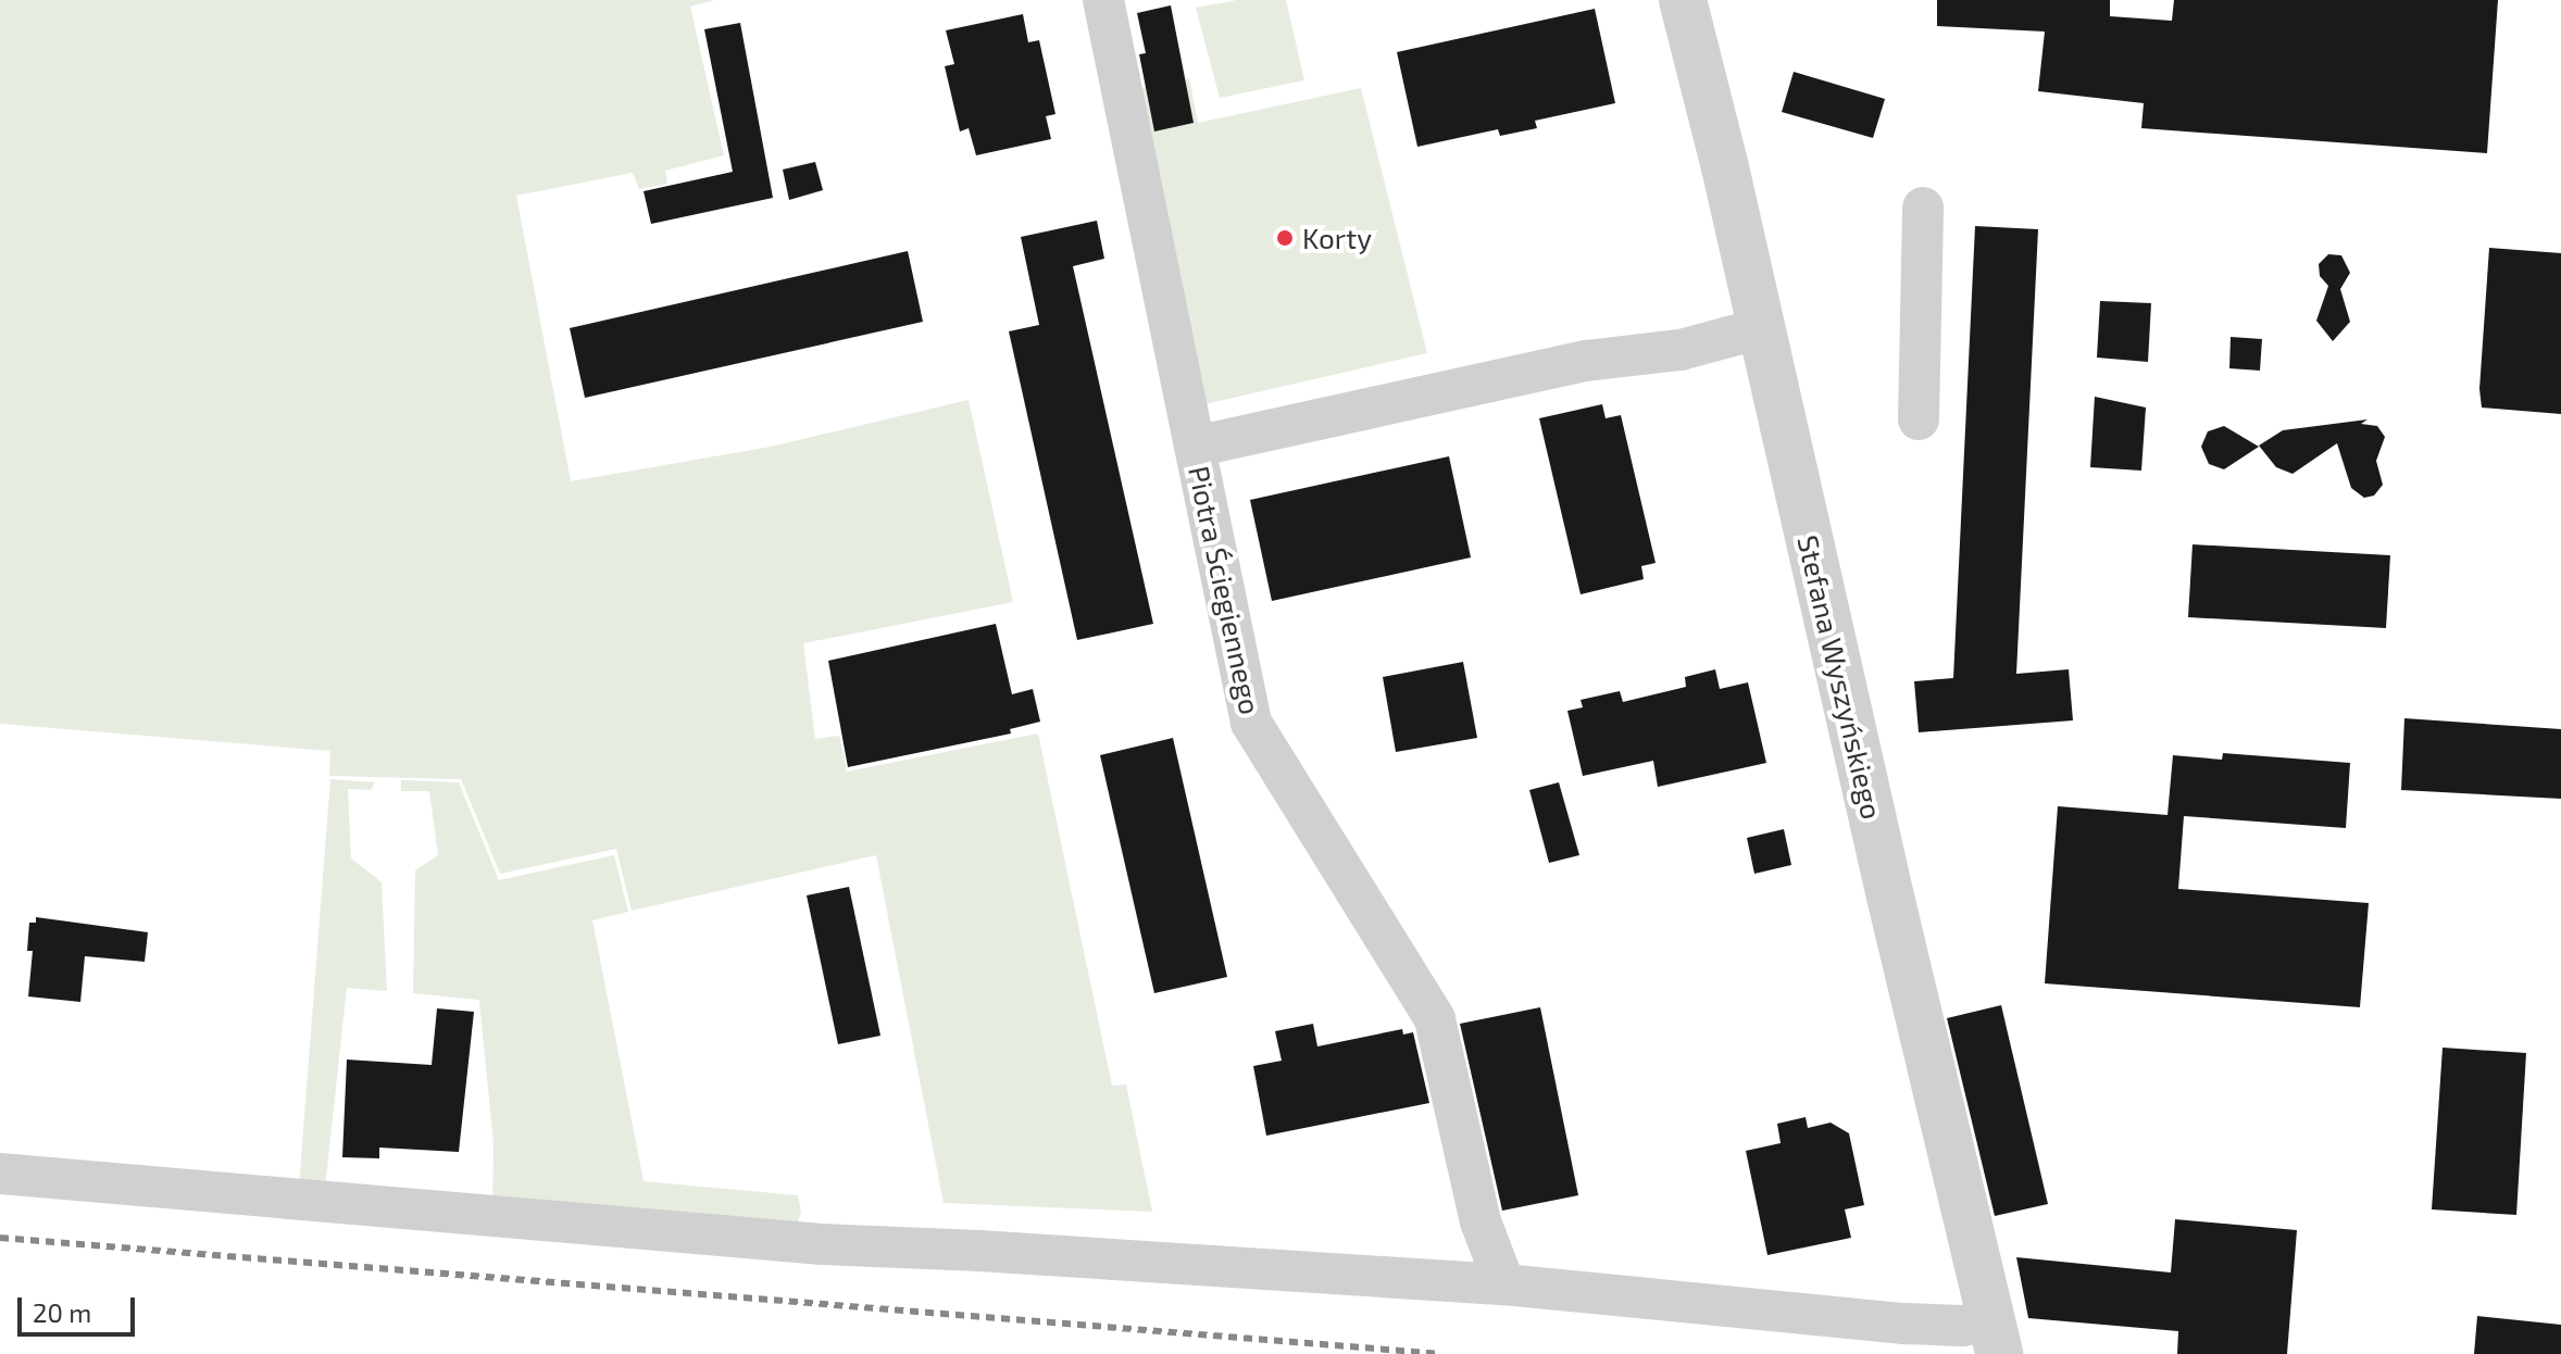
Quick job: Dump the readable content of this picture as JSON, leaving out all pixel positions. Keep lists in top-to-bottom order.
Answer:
{
  "streets": {
    "street": ["Piotra Ściegiennego", "Stefana Wyszyńskiego"]
  },
  "places": ["Korty"],
  "scale_bar": "20 m"
}
